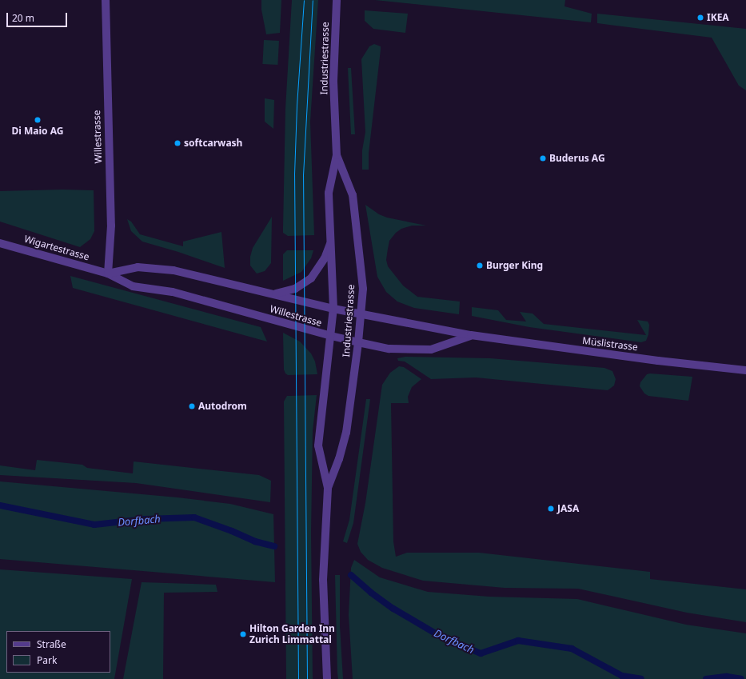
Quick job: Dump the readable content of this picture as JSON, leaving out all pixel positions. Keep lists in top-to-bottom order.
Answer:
{
  "streets": {
    "street": [
      "Industriestrasse",
      "Willestrasse",
      "Wigartestrasse",
      "Müslistrasse"
    ]
  },
  "crossings": [
    ["Industriestrasse", "Willestrasse"],
    ["Industriestrasse", "Müslistrasse"],
    ["Willestrasse", "Wigartestrasse"],
    ["Willestrasse", "Müslistrasse"]
  ],
  "water": ["Dorfbach"],
  "places": [
    "IKEA",
    "Di Maio AG",
    "softcarwash",
    "Buderus AG",
    "Burger King",
    "Autodrom",
    "JASA",
    "Hilton Garden Inn Zurich Limmattal"
  ],
  "legend": ["Straße", "Park"],
  "scale_bar": "20 m"
}
